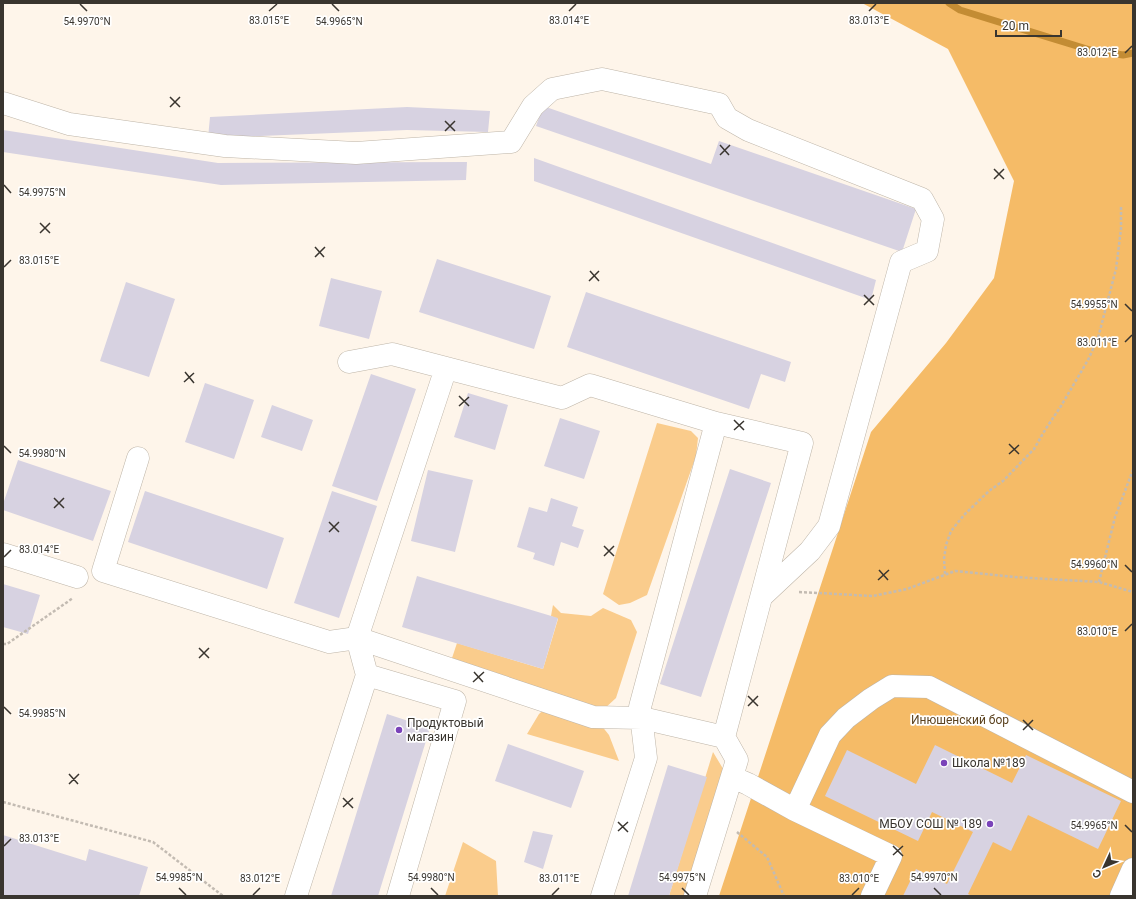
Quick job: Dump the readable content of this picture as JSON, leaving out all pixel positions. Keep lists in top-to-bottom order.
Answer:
{
  "parks": ["Инюшенский бор"],
  "places": ["Продуктовый магазин", "Школа №189", "МБОУ СОШ № 189"],
  "scale_bar": "20 m",
  "north": "bottom left",
  "coordinates": [
    "83.015°E",
    "83.014°E",
    "83.013°E",
    "54.9970°N",
    "54.9965°N",
    "83.012°E",
    "54.9975°N",
    "54.9955°N",
    "83.011°E",
    "54.9980°N",
    "54.9960°N",
    "83.010°E",
    "54.9985°N"
  ]
}
